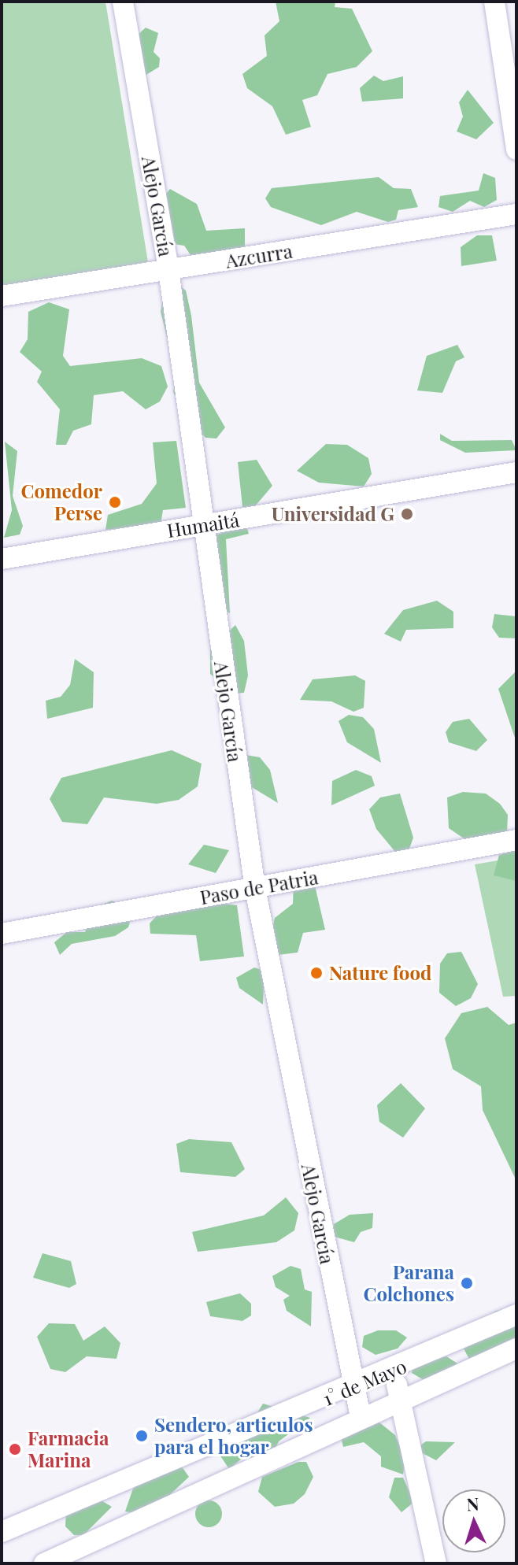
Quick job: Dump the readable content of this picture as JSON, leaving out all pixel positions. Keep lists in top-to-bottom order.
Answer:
{
  "streets": {
    "street": [
      "Alejo García",
      "Azcurra",
      "Humaitá",
      "Paso de Patria",
      "1° de Mayo"
    ]
  },
  "crossings": [
    ["Alejo García", "Azcurra"],
    ["Alejo García", "Humaitá"],
    ["Alejo García", "Paso de Patria"],
    ["Alejo García", "1° de Mayo"]
  ],
  "places": [
    "Comedor Perse",
    "Universidad G",
    "Nature food",
    "Parana Colchones",
    "Sendero, articulos para el hogar",
    "Farmacia Marina"
  ],
  "north": "top"
}
